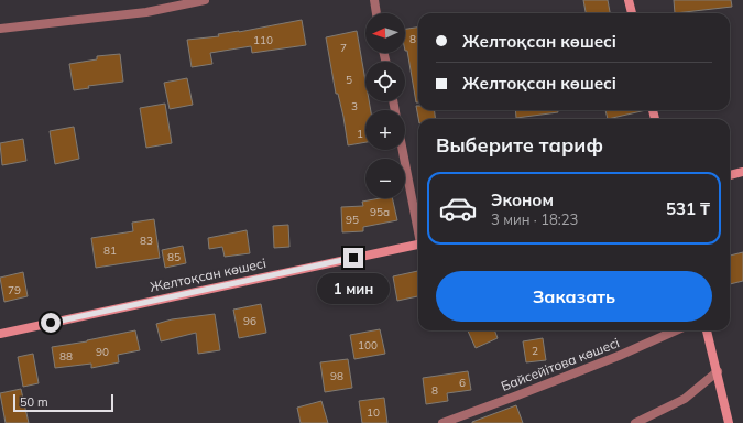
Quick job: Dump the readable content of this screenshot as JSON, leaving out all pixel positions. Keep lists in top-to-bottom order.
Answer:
{
  "streets": {
    "street": ["Желтоқсан көшесі", "Байсейітова көшесі"]
  },
  "house_numbers": [
    "8",
    "110",
    "7",
    "5",
    "3",
    "1",
    "95а",
    "95",
    "83",
    "81",
    "85",
    "79",
    "96",
    "100",
    "2",
    "90",
    "88",
    "98",
    "6",
    "8",
    "10"
  ],
  "scale_bar": "50 m",
  "north": "left",
  "page": {
    "map_buttons": ["+", "−"],
    "banner": ["Желтоқсан көшесі", "Желтоқсан көшесі"],
    "heading": "Выберите тариф",
    "list": [
      {
        "name": "Эконом",
        "note": "3 мин · 18:23",
        "value": "531 ₸"
      }
    ],
    "buttons": "Заказать",
    "bubble": "1 мин",
    "scale": "50 m"
  }
}
